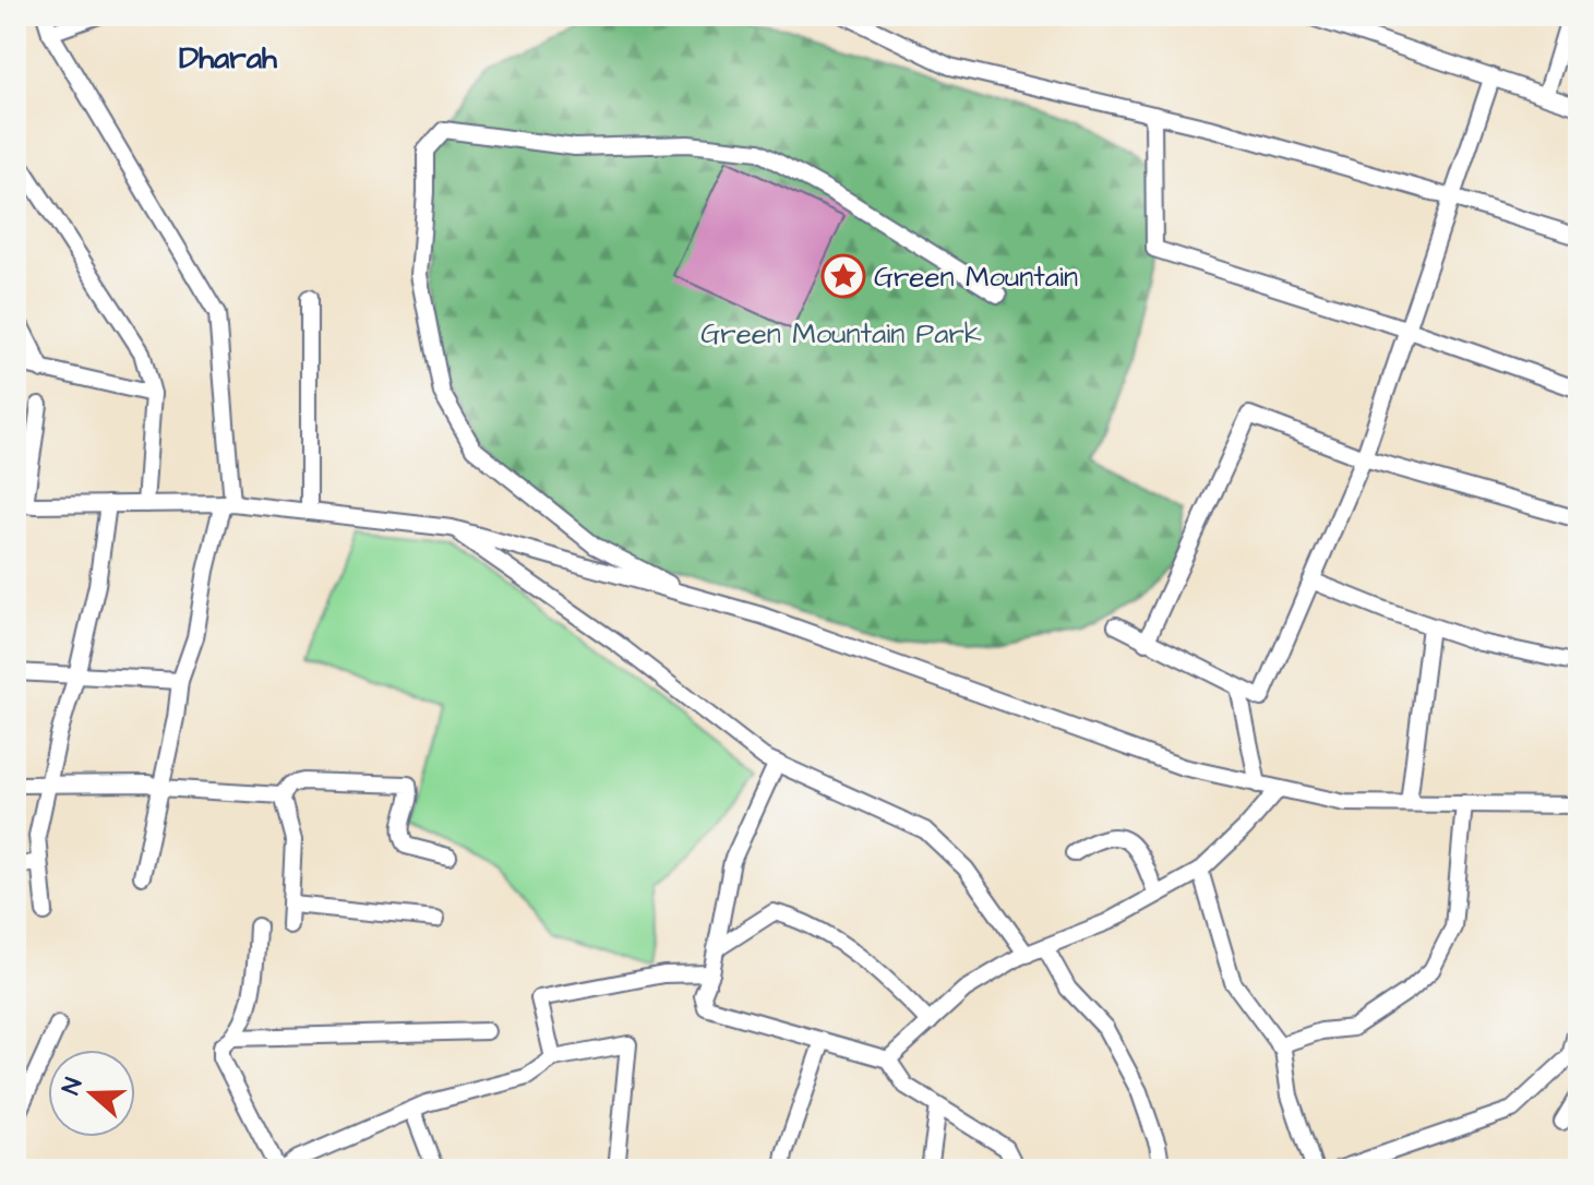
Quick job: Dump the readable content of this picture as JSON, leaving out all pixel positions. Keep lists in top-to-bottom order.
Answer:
{
  "districts": ["Dharah"],
  "parks": ["Green Mountain Park"],
  "places": {
    "place": ["Green Mountain"]
  },
  "north": "left"
}
